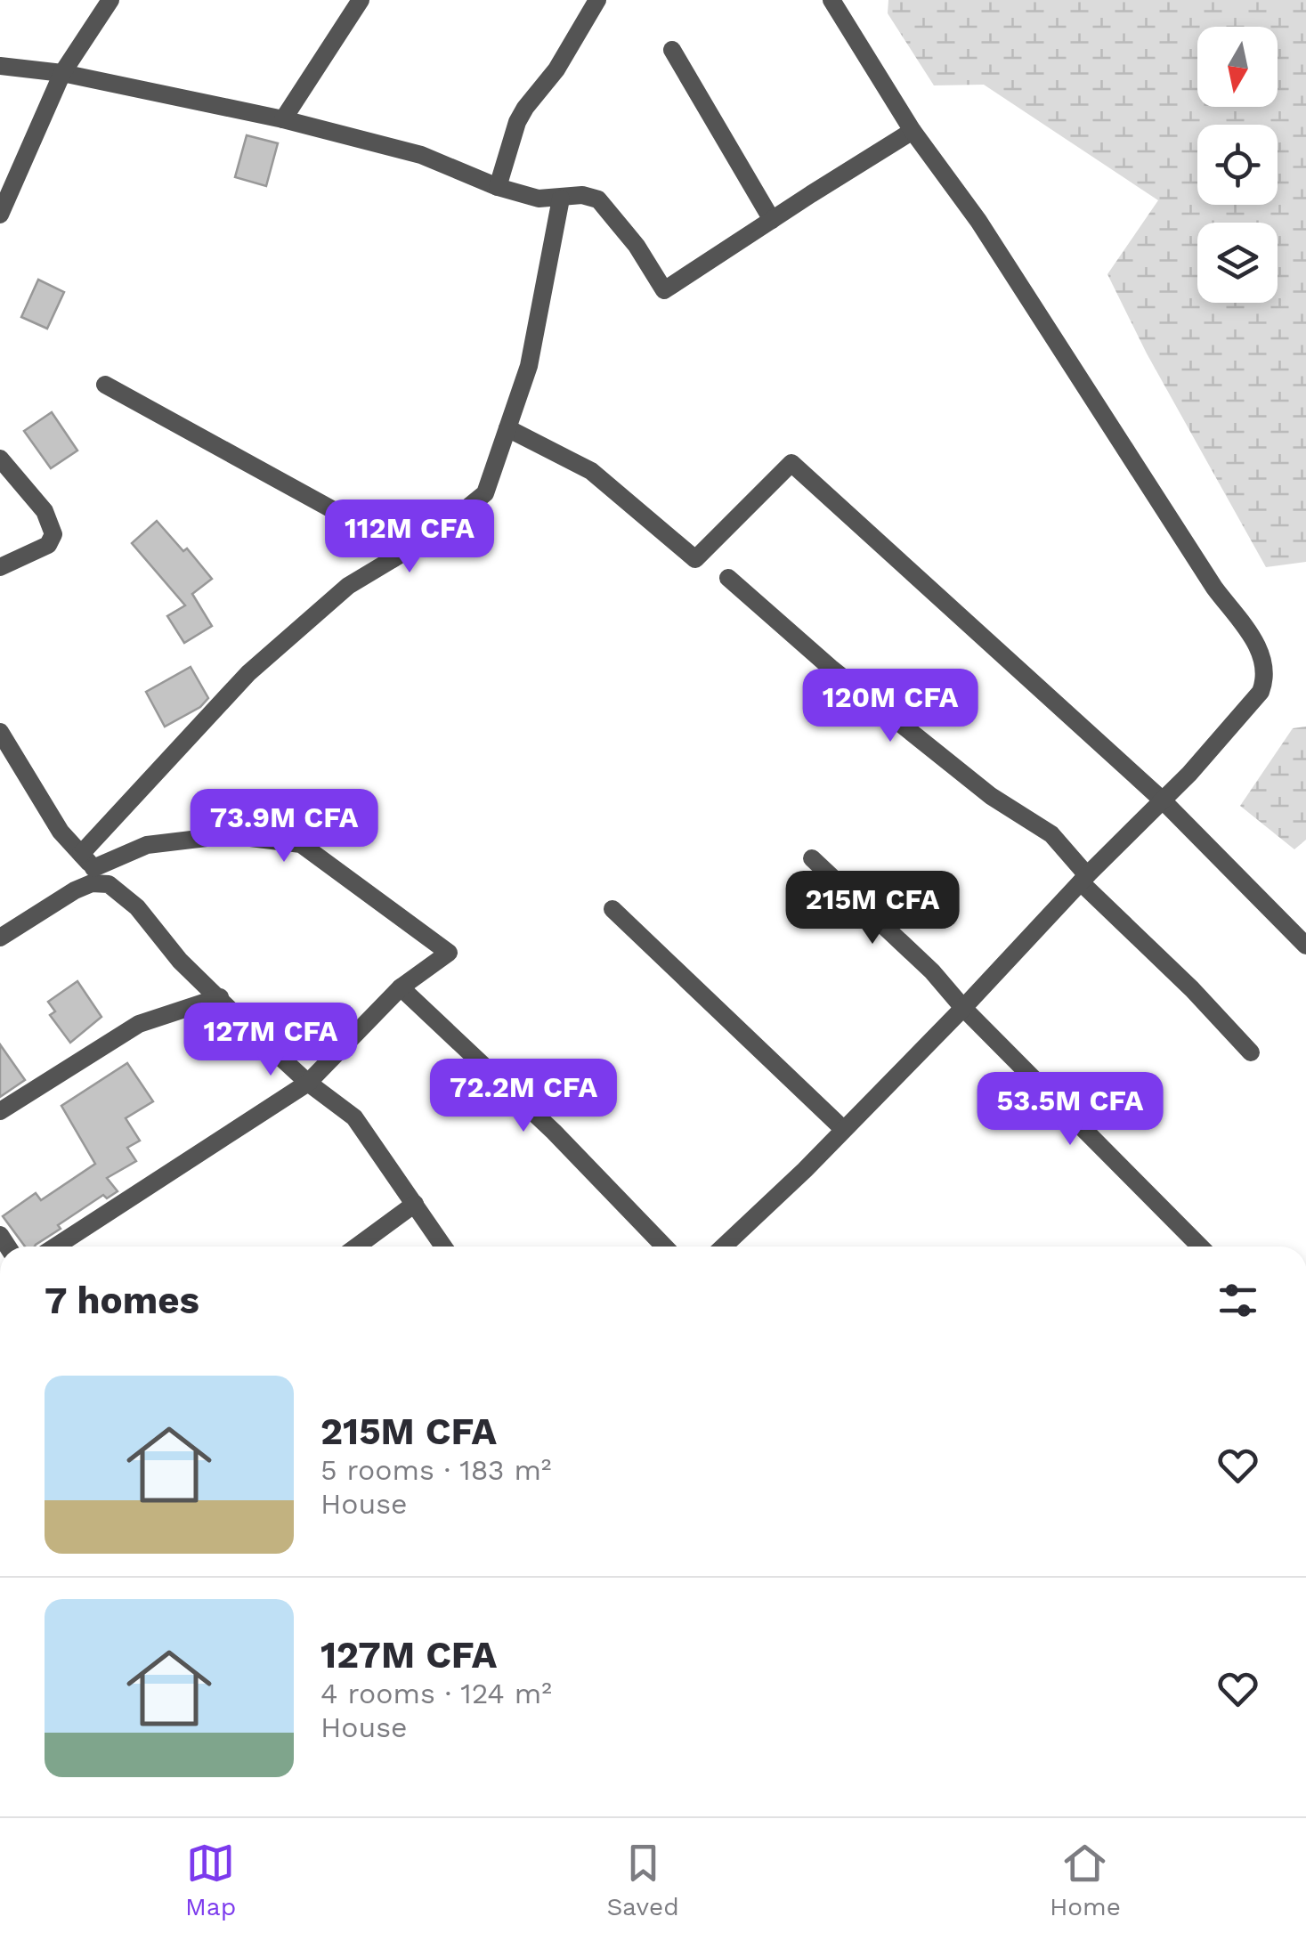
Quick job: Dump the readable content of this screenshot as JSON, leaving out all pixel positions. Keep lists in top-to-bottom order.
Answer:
{
  "north": "bottom",
  "page": {
    "price": [
      "112M CFA",
      "120M CFA",
      "73.9M CFA",
      "215M CFA",
      "127M CFA",
      "72.2M CFA",
      "53.5M CFA"
    ],
    "heading": "7 homes",
    "list": [
      {
        "name": "215M CFA",
        "note": "5 rooms · 183 m² · House"
      },
      {
        "name": "127M CFA",
        "note": "4 rooms · 124 m² · House"
      }
    ],
    "tabs": ["Map", "Saved", "Home"]
  }
}
